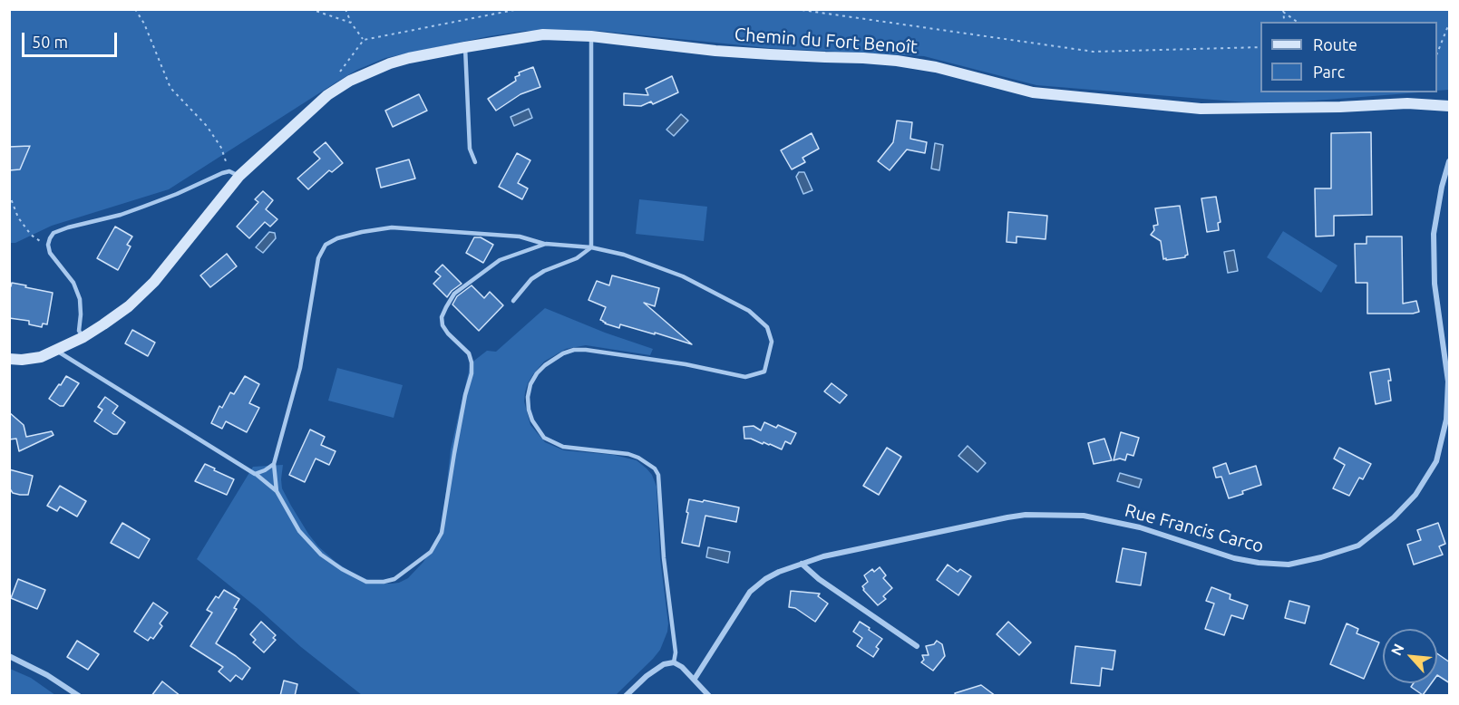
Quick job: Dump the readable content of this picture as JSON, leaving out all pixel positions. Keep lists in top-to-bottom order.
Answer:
{
  "streets": {
    "street": ["Chemin du Fort Benoît", "Rue Francis Carco"]
  },
  "legend": ["Route", "Parc"],
  "scale_bar": "50 m",
  "north": "top left"
}
